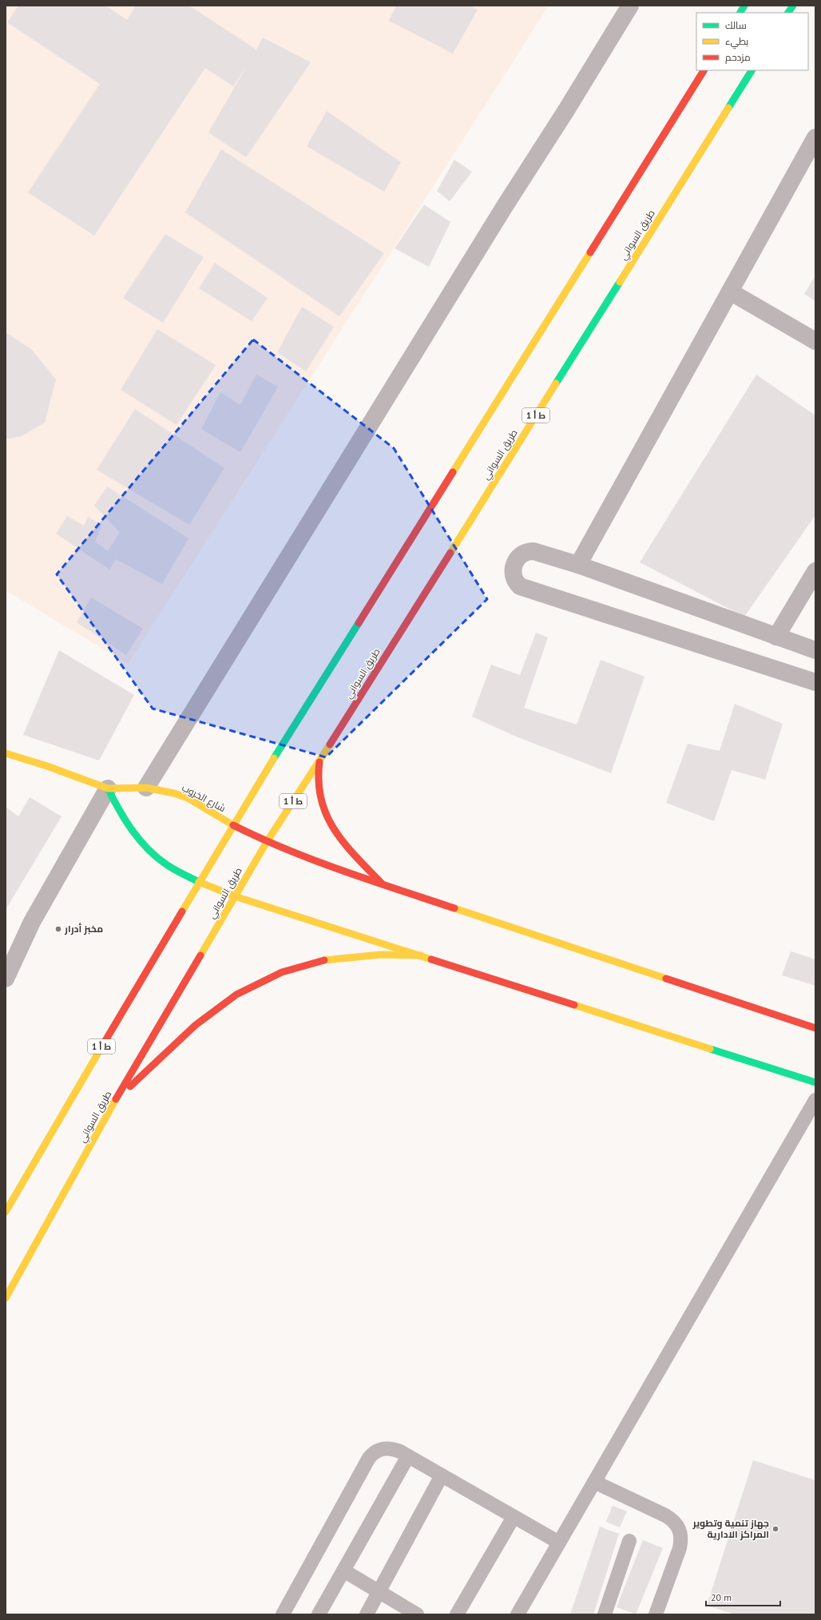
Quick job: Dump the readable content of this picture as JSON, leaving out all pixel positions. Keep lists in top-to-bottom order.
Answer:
{
  "streets": {
    "main road": ["طريق السواني", "ط أ 1", "شارع الخروب"]
  },
  "crossings": [
    ["طريق السواني", "شارع الخروب"],
    ["ط أ 1", "شارع الخروب"]
  ],
  "places": ["مخبز أدرار", "جهاز تنمية وتطوير المراكز الادارية"],
  "legend": ["سالك", "بطيء", "مزدحم"],
  "scale_bar": "20 m"
}
